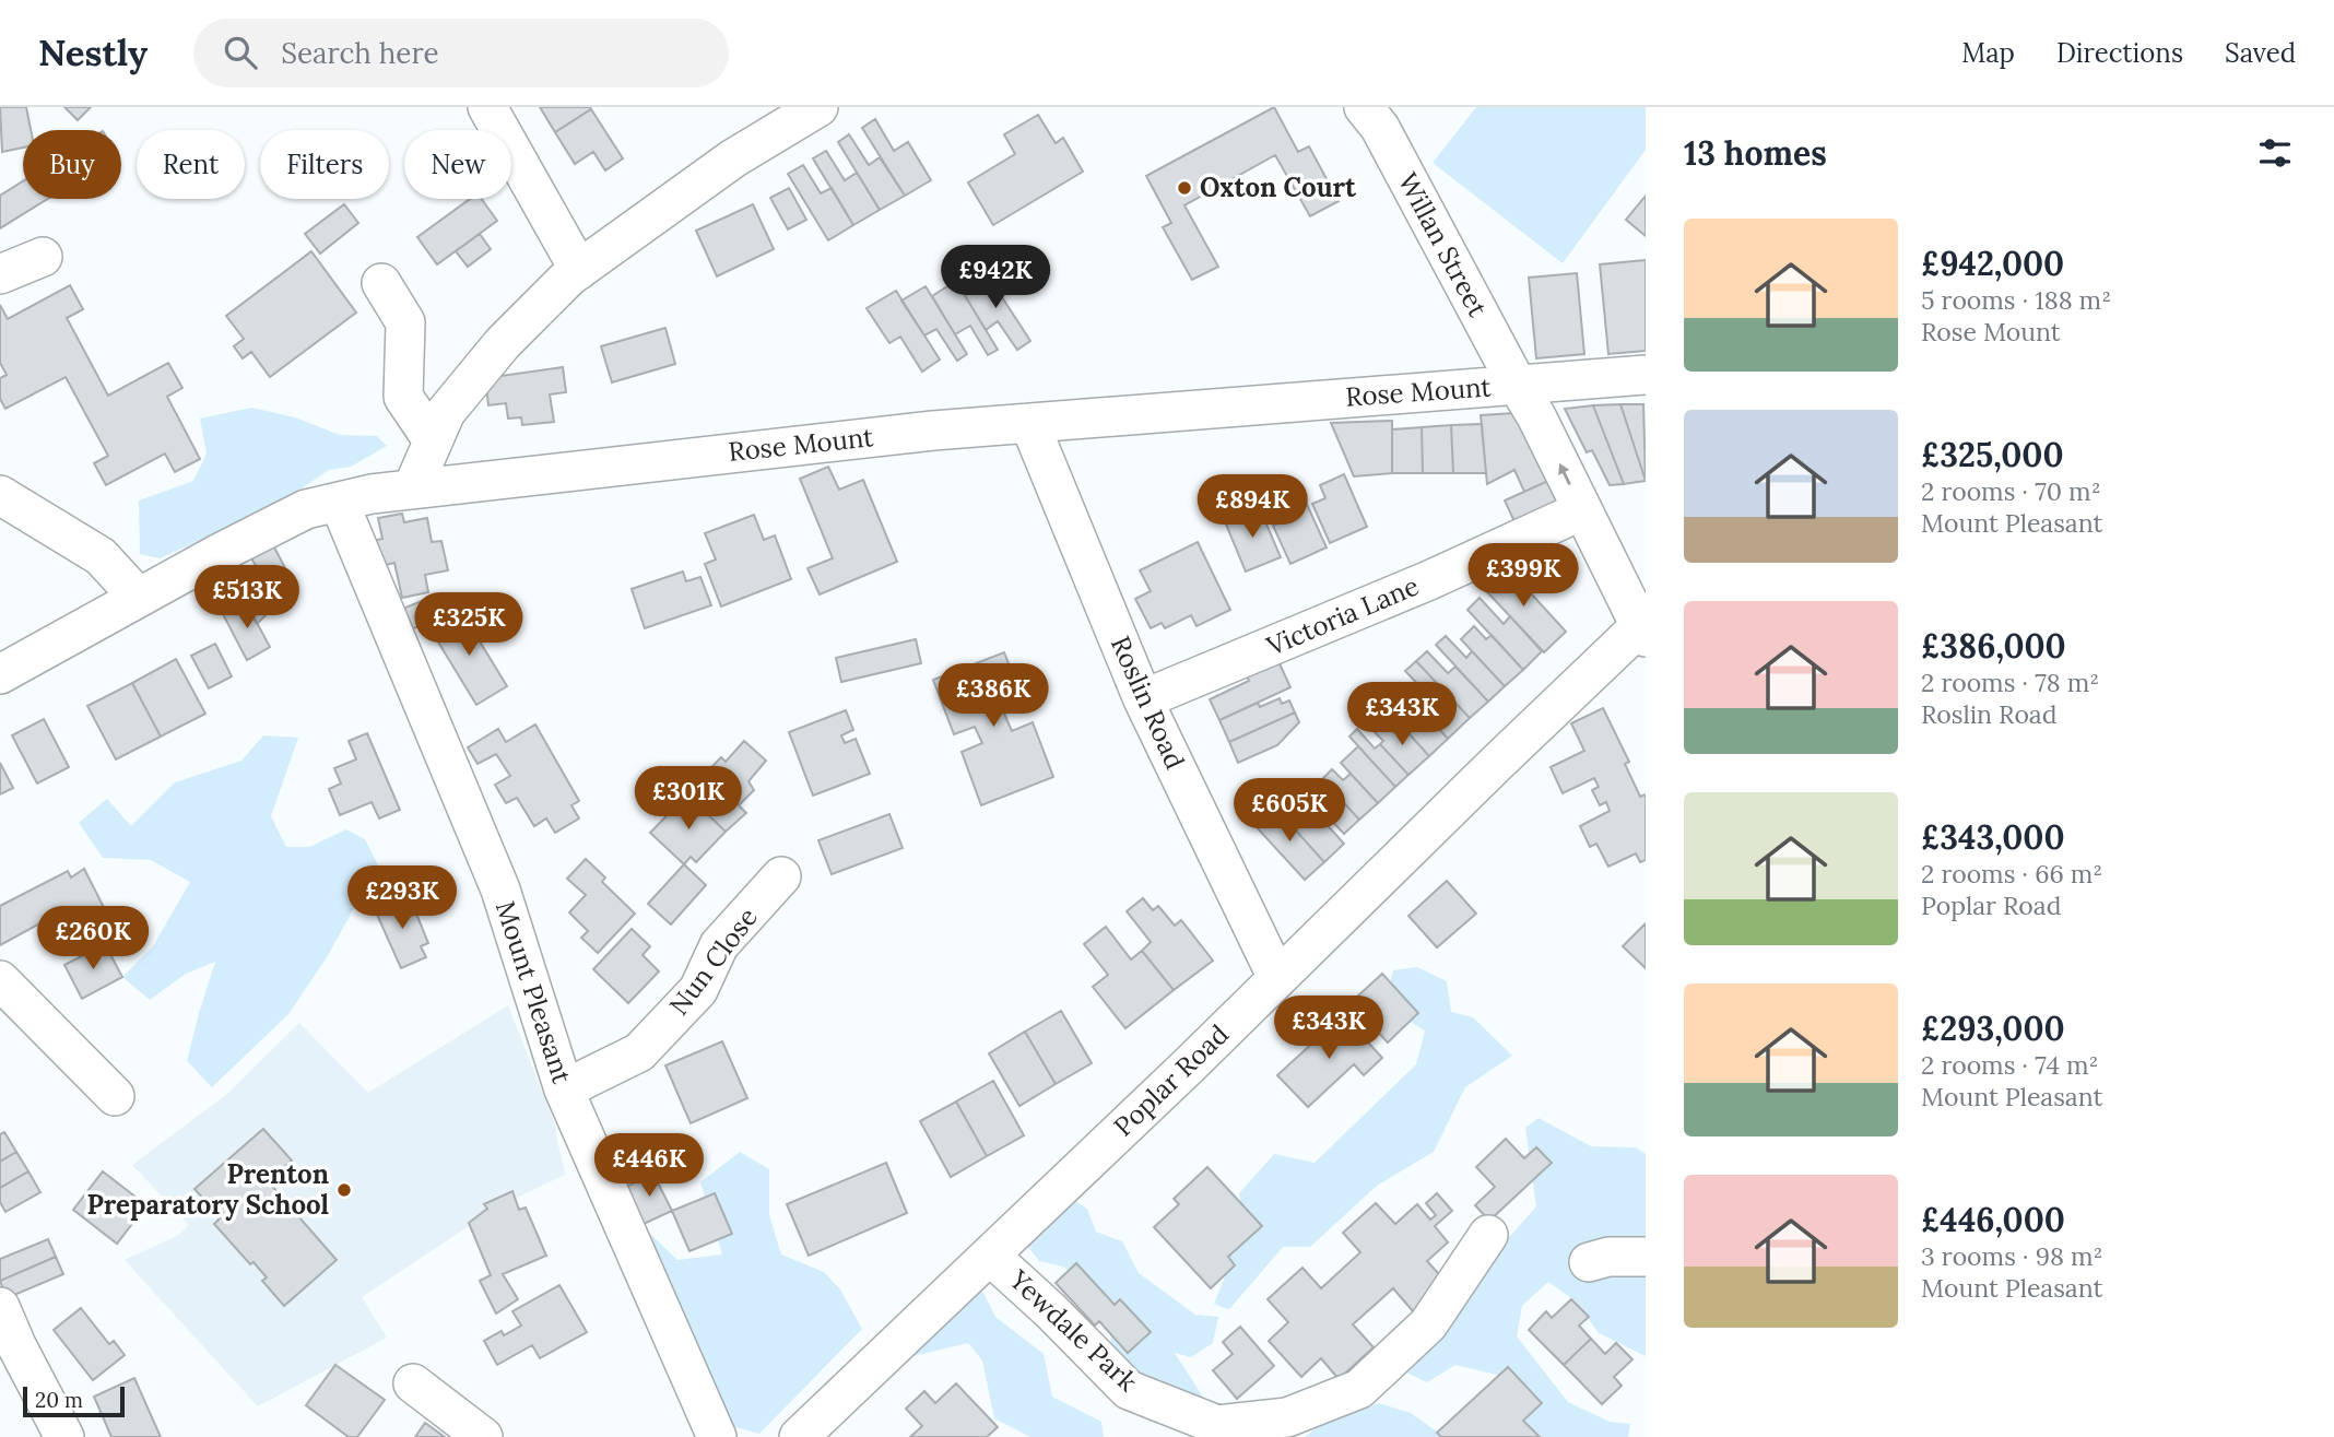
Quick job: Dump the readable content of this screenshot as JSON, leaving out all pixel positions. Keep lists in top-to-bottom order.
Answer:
{
  "streets": {
    "street": [
      "Willan Street",
      "Rose Mount",
      "Victoria Lane",
      "Roslin Road",
      "Nun Close",
      "Mount Pleasant",
      "Poplar Road",
      "Yewdale Park"
    ]
  },
  "crossings": [
    ["Willan Street", "Rose Mount"],
    ["Willan Street", "Victoria Lane"],
    ["Willan Street", "Poplar Road"],
    ["Rose Mount", "Roslin Road"],
    ["Rose Mount", "Mount Pleasant"],
    ["Victoria Lane", "Roslin Road"],
    ["Roslin Road", "Poplar Road"],
    ["Nun Close", "Mount Pleasant"],
    ["Poplar Road", "Yewdale Park"]
  ],
  "places": ["Oxton Court", "Prenton Preparatory School"],
  "scale_bar": "20 m",
  "page": {
    "header": "Nestly",
    "search": "Search here",
    "nav": ["Map", "Directions", "Saved"],
    "heading": "13 homes",
    "chip": [
      "Buy",
      "Rent",
      "Filters",
      "New"
    ],
    "list": [
      {
        "name": "£942,000",
        "note": "5 rooms · 188 m² · Rose Mount"
      },
      {
        "name": "£325,000",
        "note": "2 rooms · 70 m² · Mount Pleasant"
      },
      {
        "name": "£386,000",
        "note": "2 rooms · 78 m² · Roslin Road"
      },
      {
        "name": "£343,000",
        "note": "2 rooms · 66 m² · Poplar Road"
      },
      {
        "name": "£293,000",
        "note": "2 rooms · 74 m² · Mount Pleasant"
      },
      {
        "name": "£446,000",
        "note": "3 rooms · 98 m² · Mount Pleasant"
      }
    ],
    "price": [
      "£942K",
      "£894K",
      "£399K",
      "£513K",
      "£325K",
      "£386K",
      "£343K",
      "£301K",
      "£605K",
      "£293K",
      "£260K",
      "£343K",
      "£446K"
    ],
    "scale": "20 m"
  }
}
